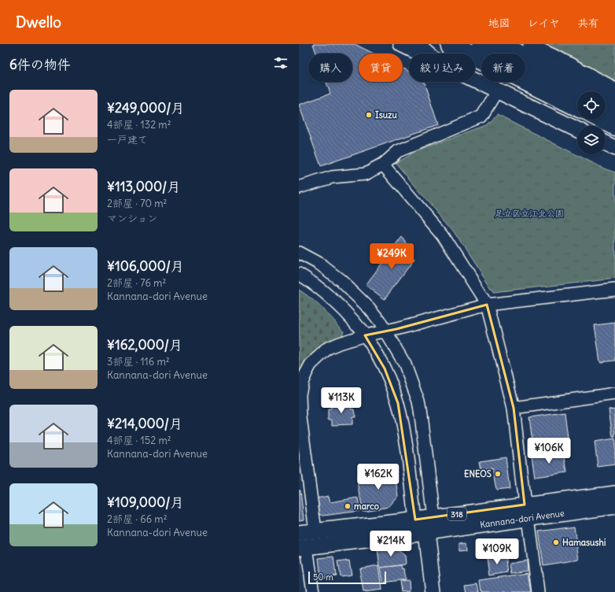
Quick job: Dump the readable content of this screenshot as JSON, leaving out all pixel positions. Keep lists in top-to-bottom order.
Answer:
{
  "streets": {
    "main road": ["318", "Kannana-dori Avenue"]
  },
  "parks": ["足立区立江北公園"],
  "places": [
    "Isuzu",
    "ENEOS",
    "marco",
    "Hamasushi"
  ],
  "scale_bar": "50 m",
  "page": {
    "header": "Dwello",
    "nav": ["地図", "レイヤ", "共有"],
    "heading": "6件の物件",
    "chip": [
      "購入",
      "賃貸",
      "絞り込み",
      "新着"
    ],
    "list": [
      {
        "name": "¥249,000/月",
        "note": "4部屋 · 132 m² · 一戸建て"
      },
      {
        "name": "¥113,000/月",
        "note": "2部屋 · 70 m² · マンション"
      },
      {
        "name": "¥106,000/月",
        "note": "2部屋 · 76 m² · Kannana-dori Avenue"
      },
      {
        "name": "¥162,000/月",
        "note": "3部屋 · 116 m² · Kannana-dori Avenue"
      },
      {
        "name": "¥214,000/月",
        "note": "4部屋 · 152 m² · Kannana-dori Avenue"
      },
      {
        "name": "¥109,000/月",
        "note": "2部屋 · 66 m² · Kannana-dori Avenue"
      }
    ],
    "price": [
      "¥249K",
      "¥113K",
      "¥106K",
      "¥162K",
      "¥214K",
      "¥109K"
    ],
    "scale": "50 m"
  }
}
